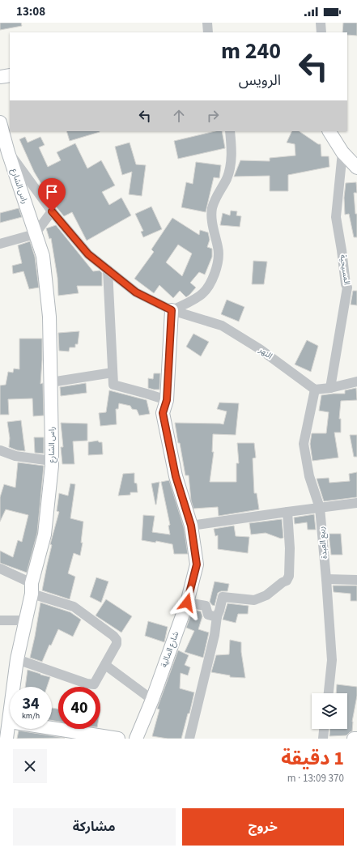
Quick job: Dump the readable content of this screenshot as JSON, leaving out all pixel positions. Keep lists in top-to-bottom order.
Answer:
{
  "streets": {
    "street": [
      "راس الشارع",
      "المسيحية",
      "النهر",
      "ربيع العبدة",
      "شارع المالية"
    ]
  },
  "crossings": [
    ["راس الشارع", "النهر"],
    ["النهر", "ربيع العبدة"],
    ["النهر", "شارع المالية"]
  ],
  "page": {
    "status": "13:08",
    "turn": ["240 m", "الرويس"],
    "speed": "34 km/h",
    "limit": "40",
    "heading": ["1 دقيقة", "370 m · 13:09"],
    "buttons": ["خروج", "مشاركة"]
  }
}
